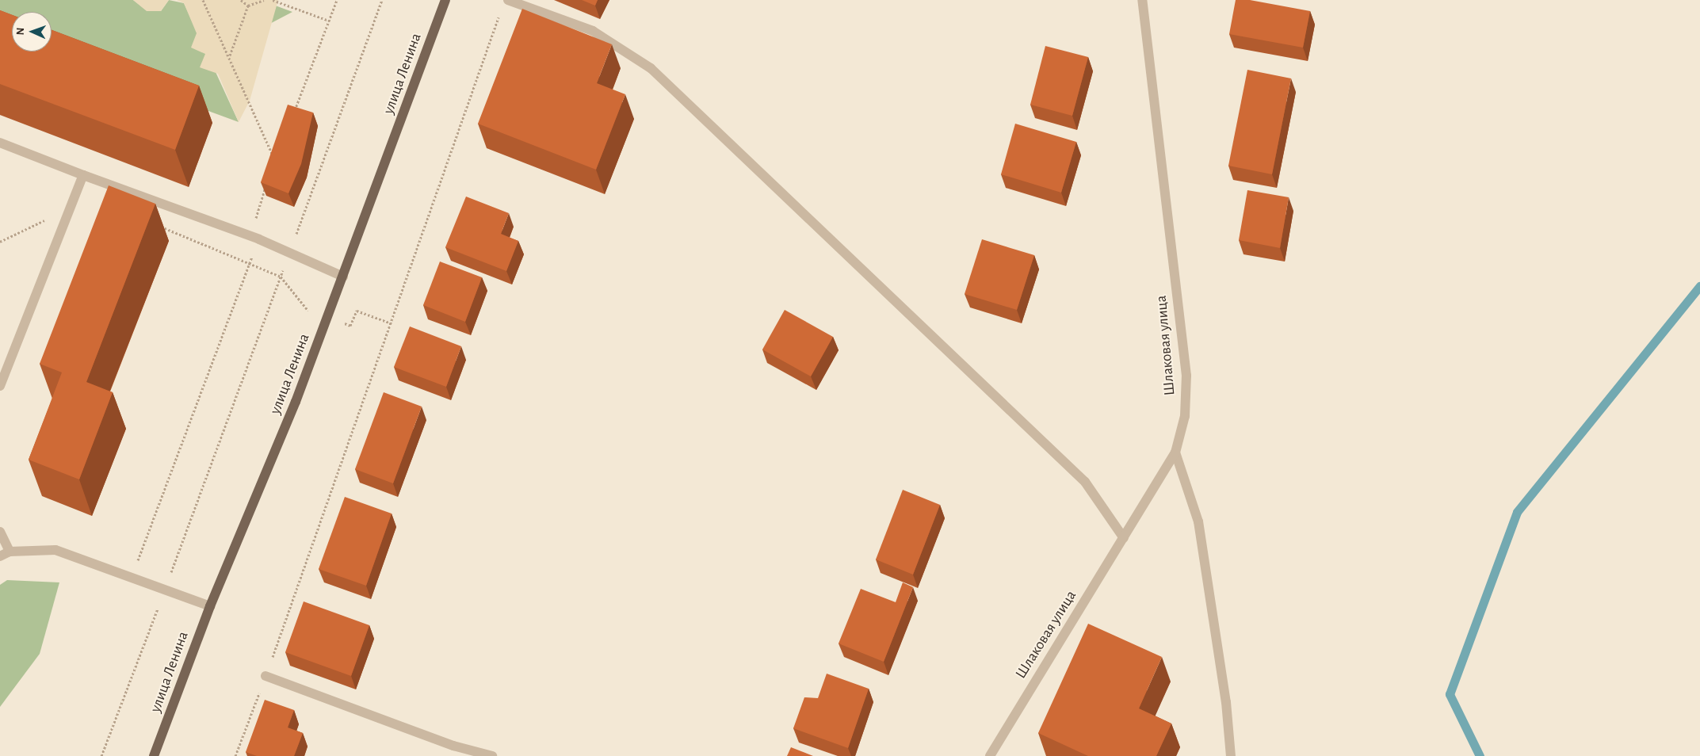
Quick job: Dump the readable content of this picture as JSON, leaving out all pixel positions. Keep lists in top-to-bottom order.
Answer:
{
  "streets": {
    "main road": ["улица Ленина"],
    "street": ["Шлаковая улица"]
  },
  "north": "left"
}
